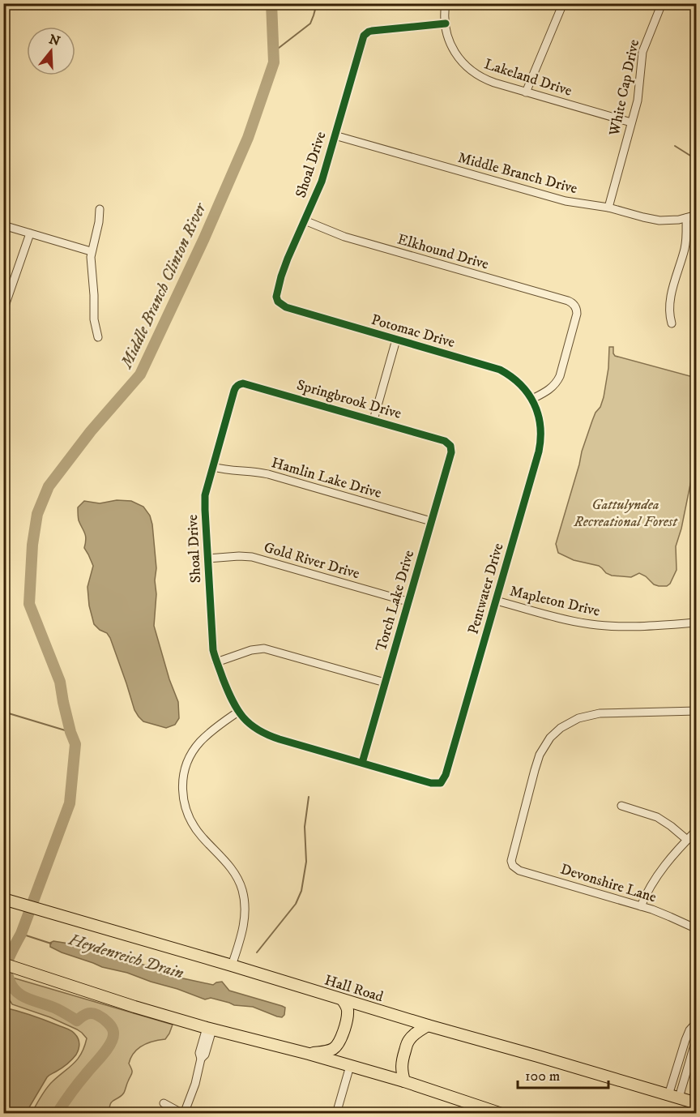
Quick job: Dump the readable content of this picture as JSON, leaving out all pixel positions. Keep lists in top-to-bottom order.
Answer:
{
  "streets": {
    "highway": ["Hall Road"],
    "street": [
      "Lakeland Drive",
      "White Cap Drive",
      "Shoal Drive",
      "Middle Branch Drive",
      "Elkhound Drive",
      "Potomac Drive",
      "Springbrook Drive",
      "Hamlin Lake Drive",
      "Gold River Drive",
      "Pentwater Drive",
      "Torch Lake Drive",
      "Mapleton Drive",
      "Devonshire Lane"
    ]
  },
  "crossings": [
    ["Lakeland Drive", "White Cap Drive"],
    ["Lakeland Drive", "Shoal Drive"],
    ["White Cap Drive", "Middle Branch Drive"],
    ["Shoal Drive", "Middle Branch Drive"],
    ["Shoal Drive", "Elkhound Drive"],
    ["Shoal Drive", "Potomac Drive"],
    ["Shoal Drive", "Springbrook Drive"],
    ["Shoal Drive", "Hamlin Lake Drive"],
    ["Shoal Drive", "Gold River Drive"],
    ["Shoal Drive", "Pentwater Drive"],
    ["Shoal Drive", "Torch Lake Drive"],
    ["Elkhound Drive", "Potomac Drive"],
    ["Elkhound Drive", "Pentwater Drive"],
    ["Potomac Drive", "Pentwater Drive"],
    ["Springbrook Drive", "Torch Lake Drive"],
    ["Hamlin Lake Drive", "Torch Lake Drive"],
    ["Gold River Drive", "Torch Lake Drive"],
    ["Pentwater Drive", "Mapleton Drive"]
  ],
  "water": ["Middle Branch Clinton River", "Heydenreich Drain"],
  "parks": ["Gattulyndea Recreational Forest"],
  "scale_bar": "100 m",
  "north": "top"
}
